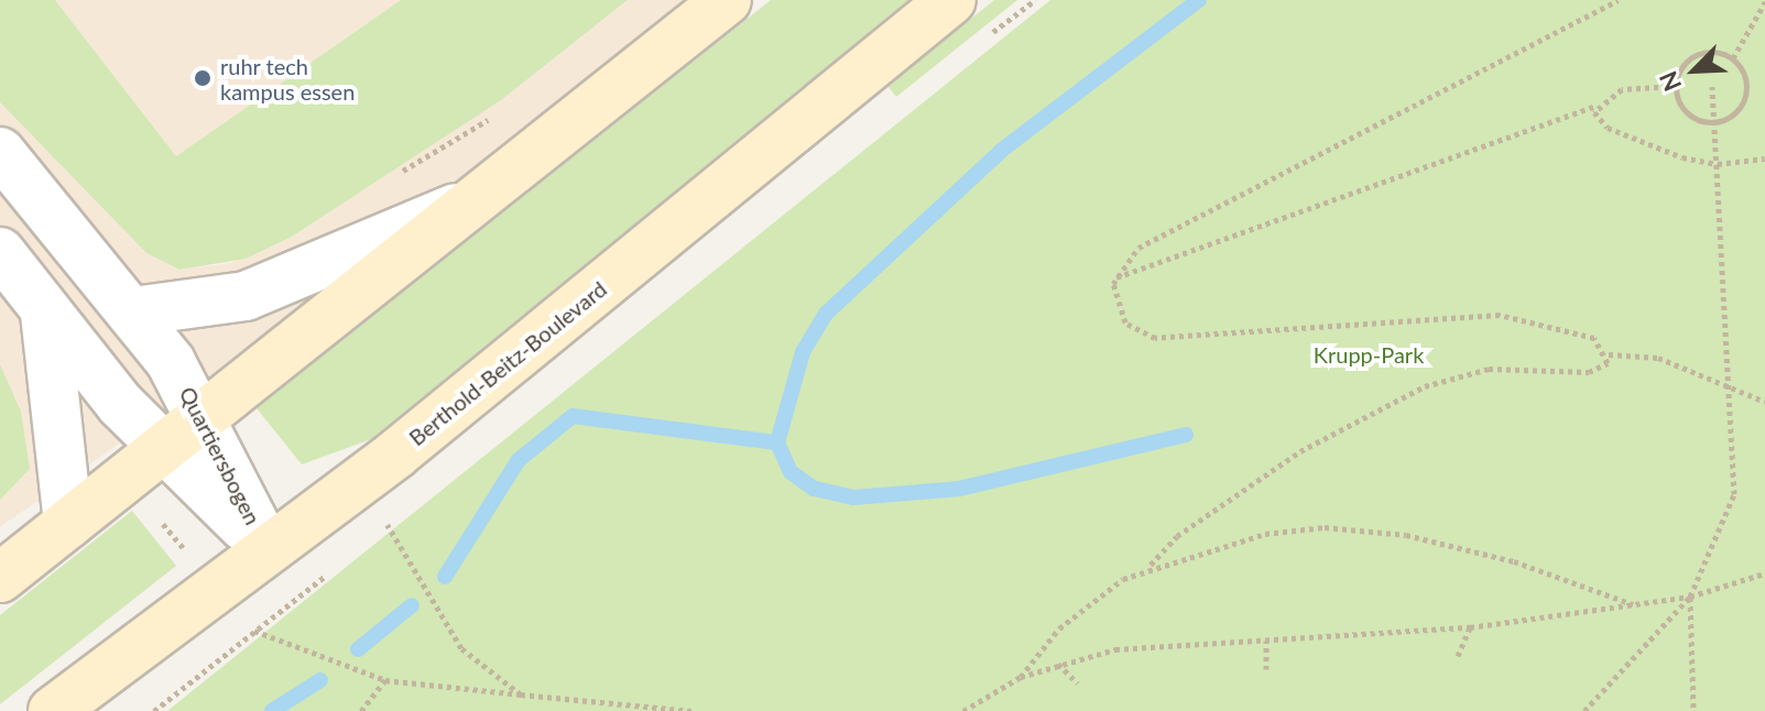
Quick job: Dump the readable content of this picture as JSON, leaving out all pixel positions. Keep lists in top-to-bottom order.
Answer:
{
  "streets": {
    "main road": ["Berthold-Beitz-Boulevard"],
    "street": ["Quartiersbogen"]
  },
  "crossings": [
    ["Berthold-Beitz-Boulevard", "Quartiersbogen"]
  ],
  "parks": ["Krupp-Park"],
  "places": ["ruhr tech kampus essen"],
  "north": "bottom left"
}
